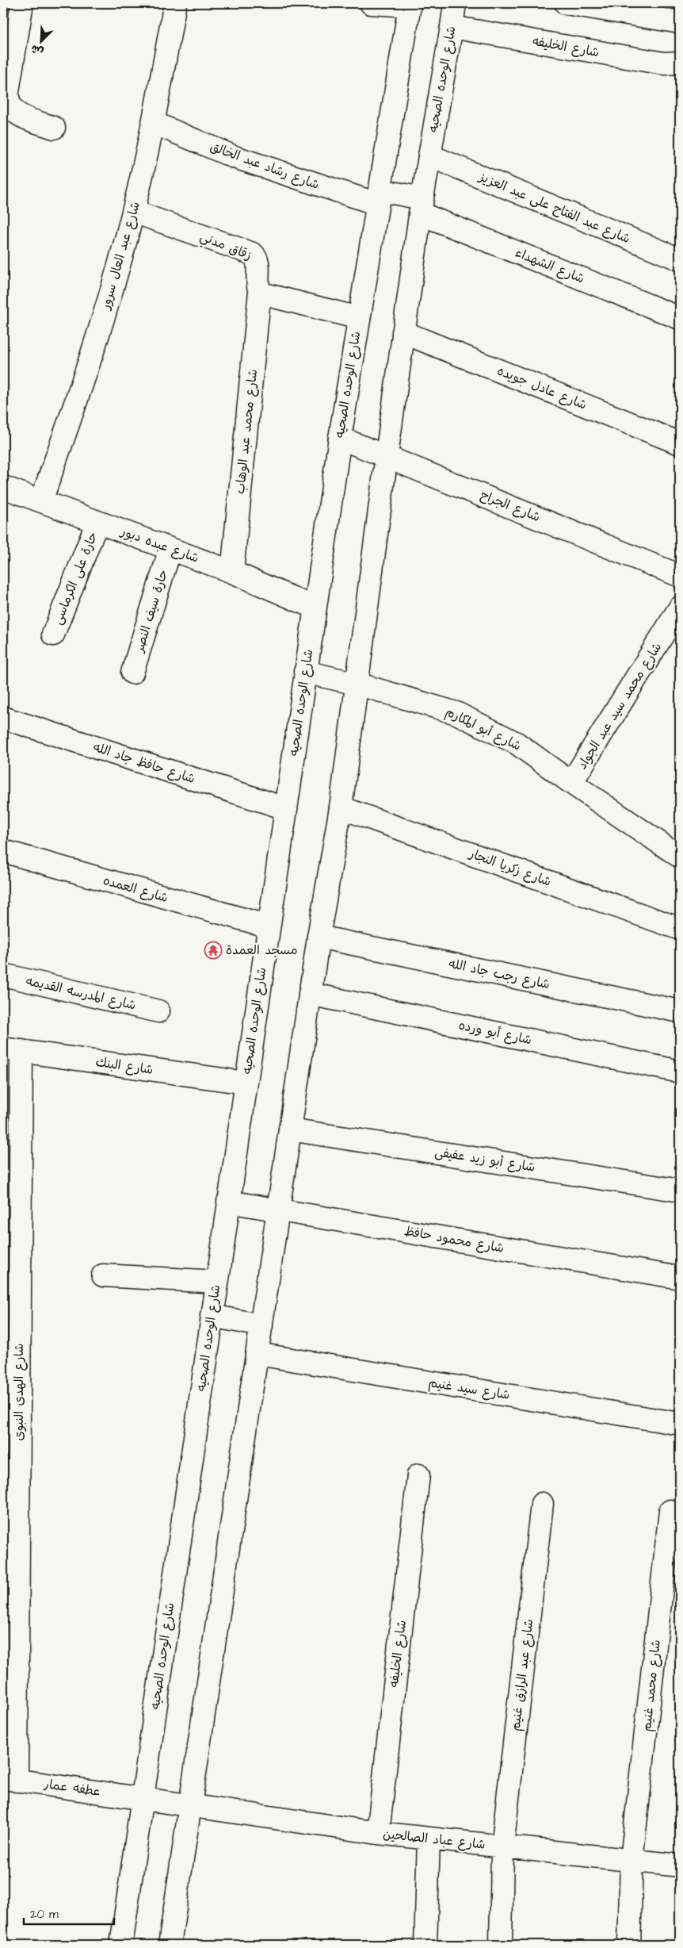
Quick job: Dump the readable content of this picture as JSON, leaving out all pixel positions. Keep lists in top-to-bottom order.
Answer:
{
  "streets": {
    "street": [
      "شارع الخليفه",
      "شارع الوحده الصحيه",
      "شارع رشاد عبد الخالق",
      "شارع عبد الفتاح على عبد العزيز",
      "زقاق مدني",
      "شارع عبد العال سرور",
      "شارع الشهداء",
      "شارع عادل جويده",
      "شارع محمد عبد الوهاب",
      "شارع الجراح",
      "شارع عبده دبور",
      "حارة على الكرماسى",
      "حارة سيف النصر",
      "شارع محمد سيد عبد الجواد",
      "شارع أبو المكارم",
      "شارع حافظ جاد الله",
      "شارع زكريا النجار",
      "شارع العمده",
      "شارع رجب جاد الله",
      "شارع المدرسه القديمه",
      "شارع أبو ورده",
      "شارع البنك",
      "شارع أبو زيد عفيفى",
      "شارع محمود حافظ",
      "شارع سيد غنيم",
      "شارع الهدى النبوى",
      "شارع عبد الرازق غنيم",
      "شارع محمد غنيم",
      "عطفه عمار",
      "شارع عباد الصالحين"
    ]
  },
  "crossings": [
    ["شارع الخليفه", "شارع الوحده الصحيه"],
    ["شارع الخليفه", "شارع عباد الصالحين"],
    ["شارع الوحده الصحيه", "شارع رشاد عبد الخالق"],
    ["شارع الوحده الصحيه", "شارع عبد الفتاح على عبد العزيز"],
    ["شارع الوحده الصحيه", "شارع الشهداء"],
    ["شارع الوحده الصحيه", "شارع عادل جويده"],
    ["شارع الوحده الصحيه", "شارع الجراح"],
    ["شارع الوحده الصحيه", "شارع عبده دبور"],
    ["شارع الوحده الصحيه", "شارع أبو المكارم"],
    ["شارع الوحده الصحيه", "شارع حافظ جاد الله"],
    ["شارع الوحده الصحيه", "شارع زكريا النجار"],
    ["شارع الوحده الصحيه", "شارع العمده"],
    ["شارع الوحده الصحيه", "شارع رجب جاد الله"],
    ["شارع الوحده الصحيه", "شارع أبو ورده"],
    ["شارع الوحده الصحيه", "شارع البنك"],
    ["شارع الوحده الصحيه", "شارع أبو زيد عفيفى"],
    ["شارع الوحده الصحيه", "شارع محمود حافظ"],
    ["شارع الوحده الصحيه", "شارع سيد غنيم"],
    ["شارع الوحده الصحيه", "عطفه عمار"],
    ["شارع الوحده الصحيه", "شارع عباد الصالحين"],
    ["شارع رشاد عبد الخالق", "شارع عبد العال سرور"],
    ["شارع رشاد عبد الخالق", "شارع الشهداء"],
    ["زقاق مدني", "شارع عبد العال سرور"],
    ["زقاق مدني", "شارع محمد عبد الوهاب"],
    ["شارع عبد العال سرور", "شارع عبده دبور"],
    ["شارع محمد عبد الوهاب", "شارع عبده دبور"],
    ["شارع عبده دبور", "حارة على الكرماسى"],
    ["شارع عبده دبور", "حارة سيف النصر"],
    ["شارع محمد سيد عبد الجواد", "شارع أبو المكارم"],
    ["شارع البنك", "شارع الهدى النبوى"],
    ["شارع الهدى النبوى", "عطفه عمار"],
    ["شارع عبد الرازق غنيم", "شارع عباد الصالحين"],
    ["شارع محمد غنيم", "شارع عباد الصالحين"],
    ["عطفه عمار", "شارع عباد الصالحين"]
  ],
  "places": {
    "temple": ["مسجد العمدة"]
  },
  "scale_bar": "20 m",
  "north": "bottom left"
}
